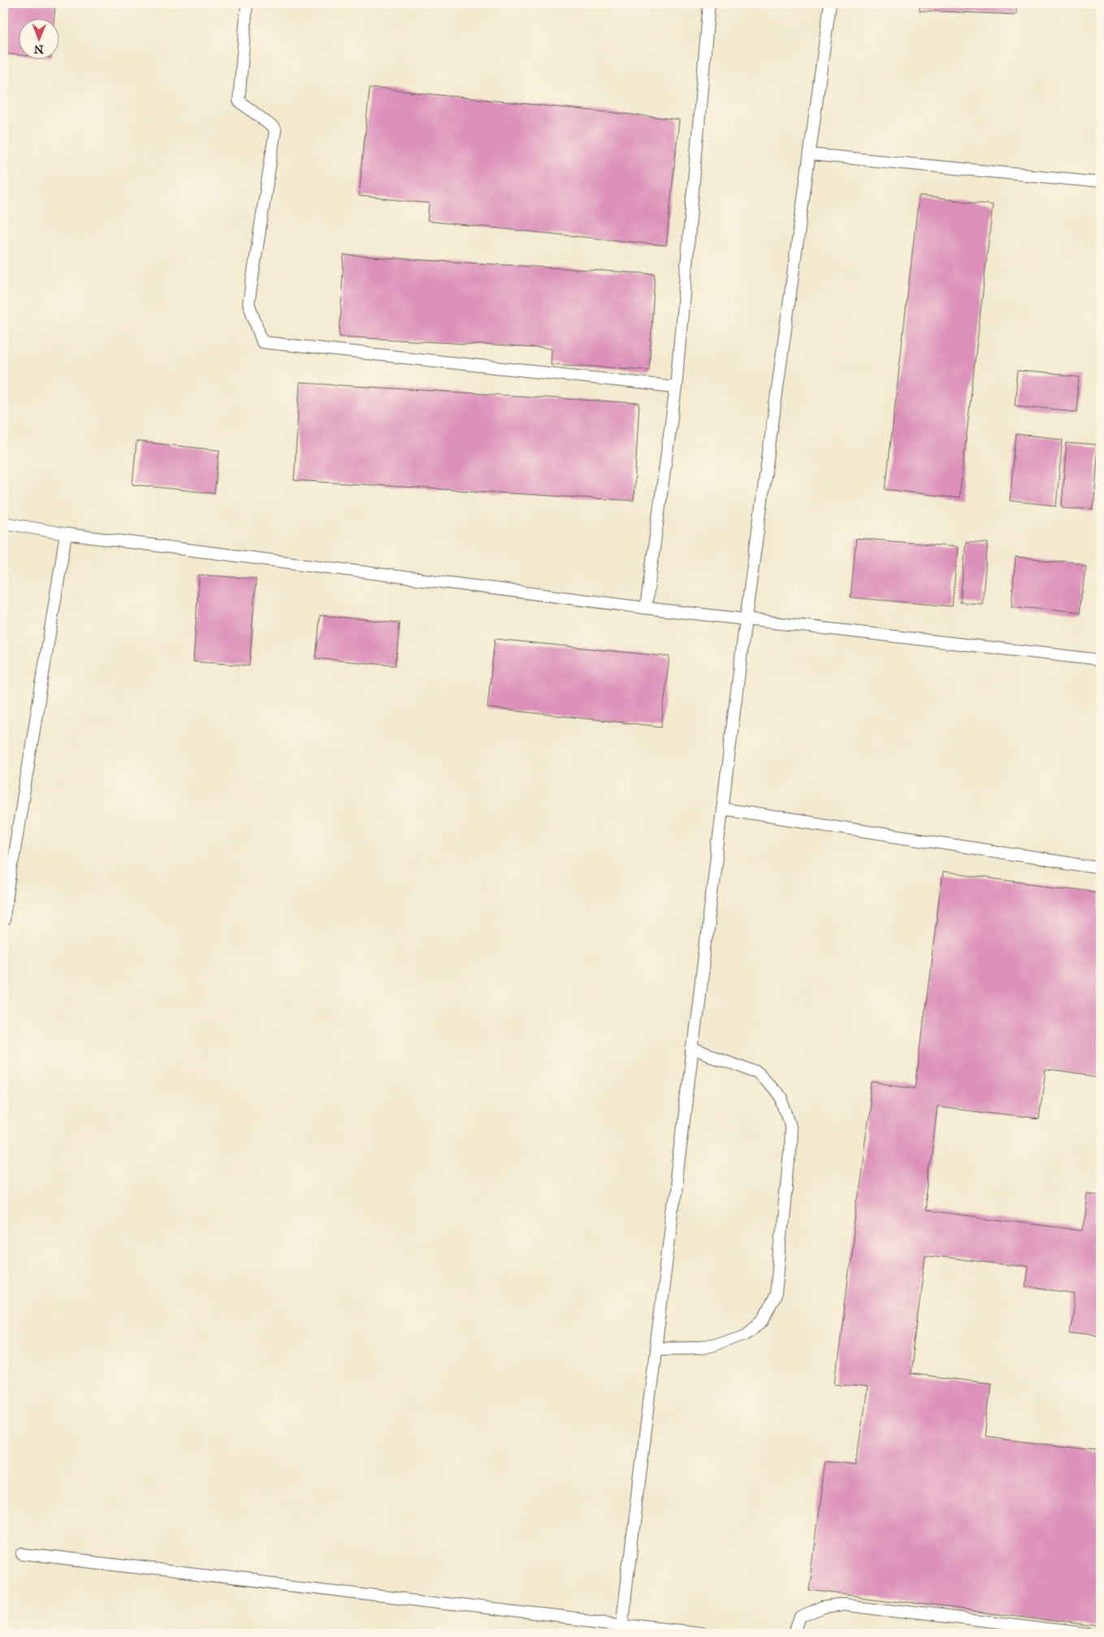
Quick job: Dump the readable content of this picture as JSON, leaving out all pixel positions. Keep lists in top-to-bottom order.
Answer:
{
  "north": "bottom"
}
